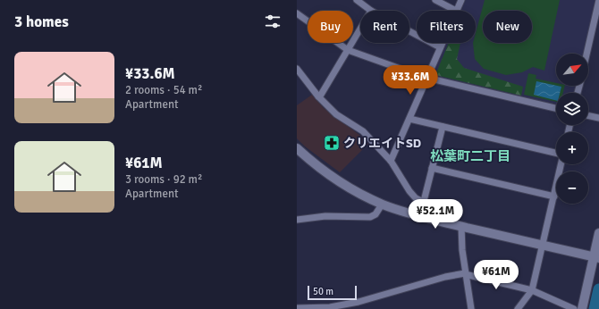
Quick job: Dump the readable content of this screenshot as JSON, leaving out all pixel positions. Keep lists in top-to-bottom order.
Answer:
{
  "districts": ["松葉町二丁目"],
  "places": {
    "pharmacy": ["クリエイトSD"]
  },
  "scale_bar": "50 m",
  "north": "top right",
  "page": {
    "heading": "3 homes",
    "chip": [
      "Buy",
      "Rent",
      "Filters",
      "New"
    ],
    "list": [
      {
        "name": "¥33.6M",
        "note": "2 rooms · 54 m² · Apartment"
      },
      {
        "name": "¥61M",
        "note": "3 rooms · 92 m² · Apartment"
      }
    ],
    "map_buttons": ["+", "−"],
    "price": ["¥33.6M", "¥52.1M", "¥61M"],
    "scale": "50 m"
  }
}
